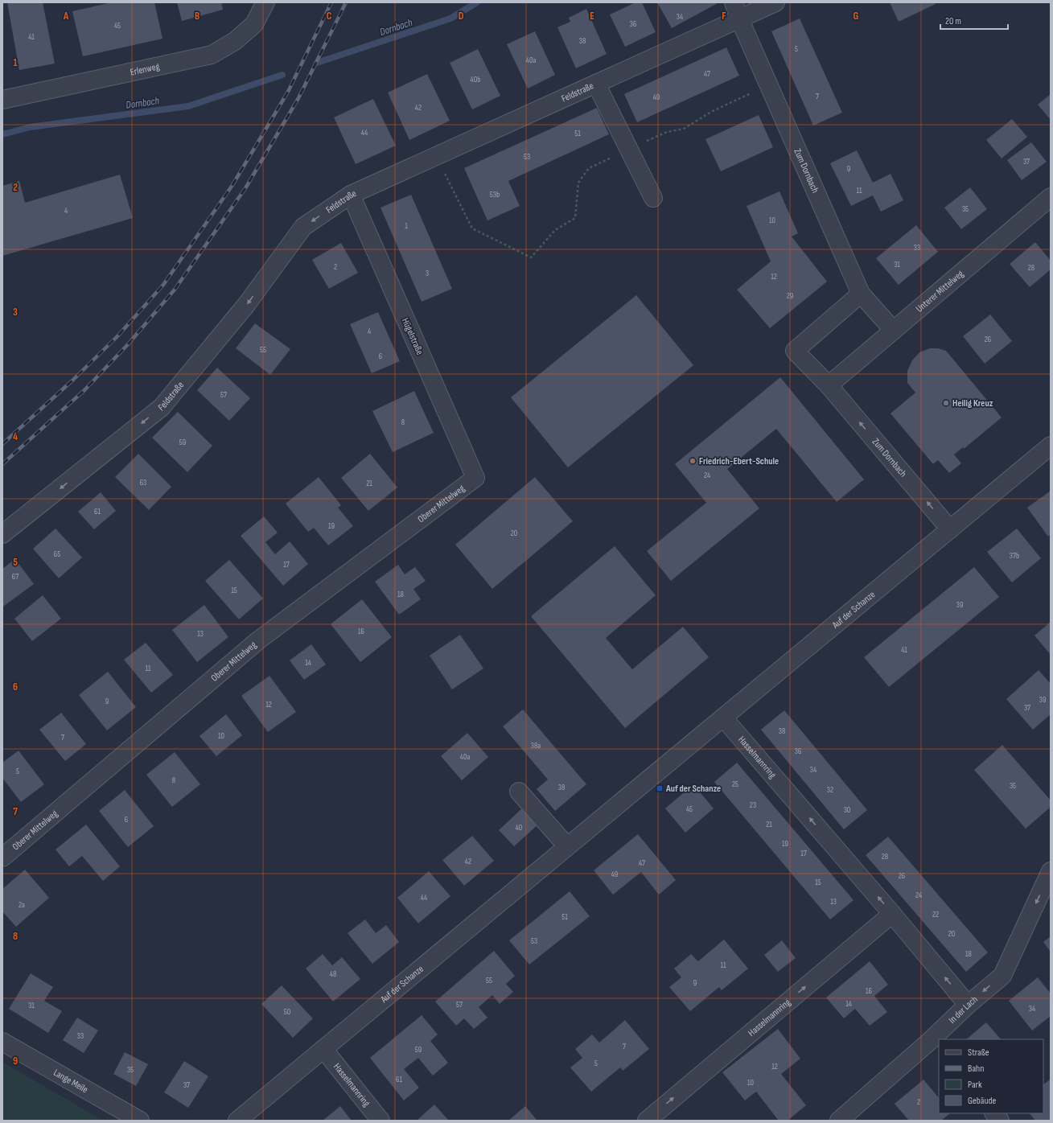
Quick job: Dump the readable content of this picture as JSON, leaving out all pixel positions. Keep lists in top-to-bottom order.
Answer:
{
  "streets": {
    "street": [
      "Erlenweg",
      "Feldstraße",
      "Zum Dornbach",
      "Unterer Mittelweg",
      "Hügelstraße",
      "Oberer Mittelweg",
      "Auf der Schanze",
      "Hasselmannring",
      "In der Lach",
      "Lange Meile"
    ]
  },
  "crossings": [
    ["Feldstraße", "Zum Dornbach"],
    ["Feldstraße", "Hügelstraße"],
    ["Zum Dornbach", "Unterer Mittelweg"],
    ["Zum Dornbach", "Auf der Schanze"],
    ["Hügelstraße", "Oberer Mittelweg"],
    ["Auf der Schanze", "Hasselmannring"],
    ["Hasselmannring", "In der Lach"]
  ],
  "one_way": ["Feldstraße", "In der Lach"],
  "water": ["Dornbach"],
  "places": {
    "other": ["Heilig Kreuz", "Friedrich-Ebert-Schule"],
    "transit": ["Auf der Schanze"]
  },
  "house_numbers": [
    "34",
    "36",
    "45",
    "41",
    "38",
    "5",
    "40a",
    "47",
    "40b",
    "7",
    "49",
    "42",
    "44",
    "51",
    "53",
    "37",
    "9",
    "11",
    "53b",
    "35",
    "4",
    "10",
    "1",
    "33",
    "31",
    "2",
    "28",
    "3",
    "12",
    "29",
    "4",
    "26",
    "55",
    "6",
    "57",
    "8",
    "59",
    "24",
    "63",
    "21",
    "61",
    "19",
    "20",
    "65",
    "37b",
    "17",
    "67",
    "15",
    "18",
    "39",
    "16",
    "13",
    "41",
    "14",
    "11",
    "39",
    "9",
    "12",
    "37",
    "38",
    "10",
    "7",
    "38a",
    "36",
    "40a",
    "34",
    "5",
    "8",
    "25",
    "35",
    "38",
    "32",
    "23",
    "45",
    "30",
    "6",
    "21",
    "40",
    "19",
    "17",
    "28",
    "42",
    "47",
    "49",
    "26",
    "15",
    "24",
    "44",
    "13",
    "2a",
    "22",
    "51",
    "20",
    "53",
    "18",
    "11",
    "48",
    "55",
    "9",
    "16",
    "14",
    "57",
    "31",
    "34",
    "50",
    "33",
    "7",
    "59",
    "5",
    "12",
    "35",
    "61",
    "10",
    "37",
    "2"
  ],
  "legend": [
    "Straße",
    "Bahn",
    "Park",
    "Gebäude"
  ],
  "scale_bar": "20 m",
  "grid": {
    "columns": [
      "A",
      "B",
      "C",
      "D",
      "E",
      "F",
      "G"
    ],
    "rows": [
      "1",
      "2",
      "3",
      "4",
      "5",
      "6",
      "7",
      "8",
      "9"
    ]
  }
}
